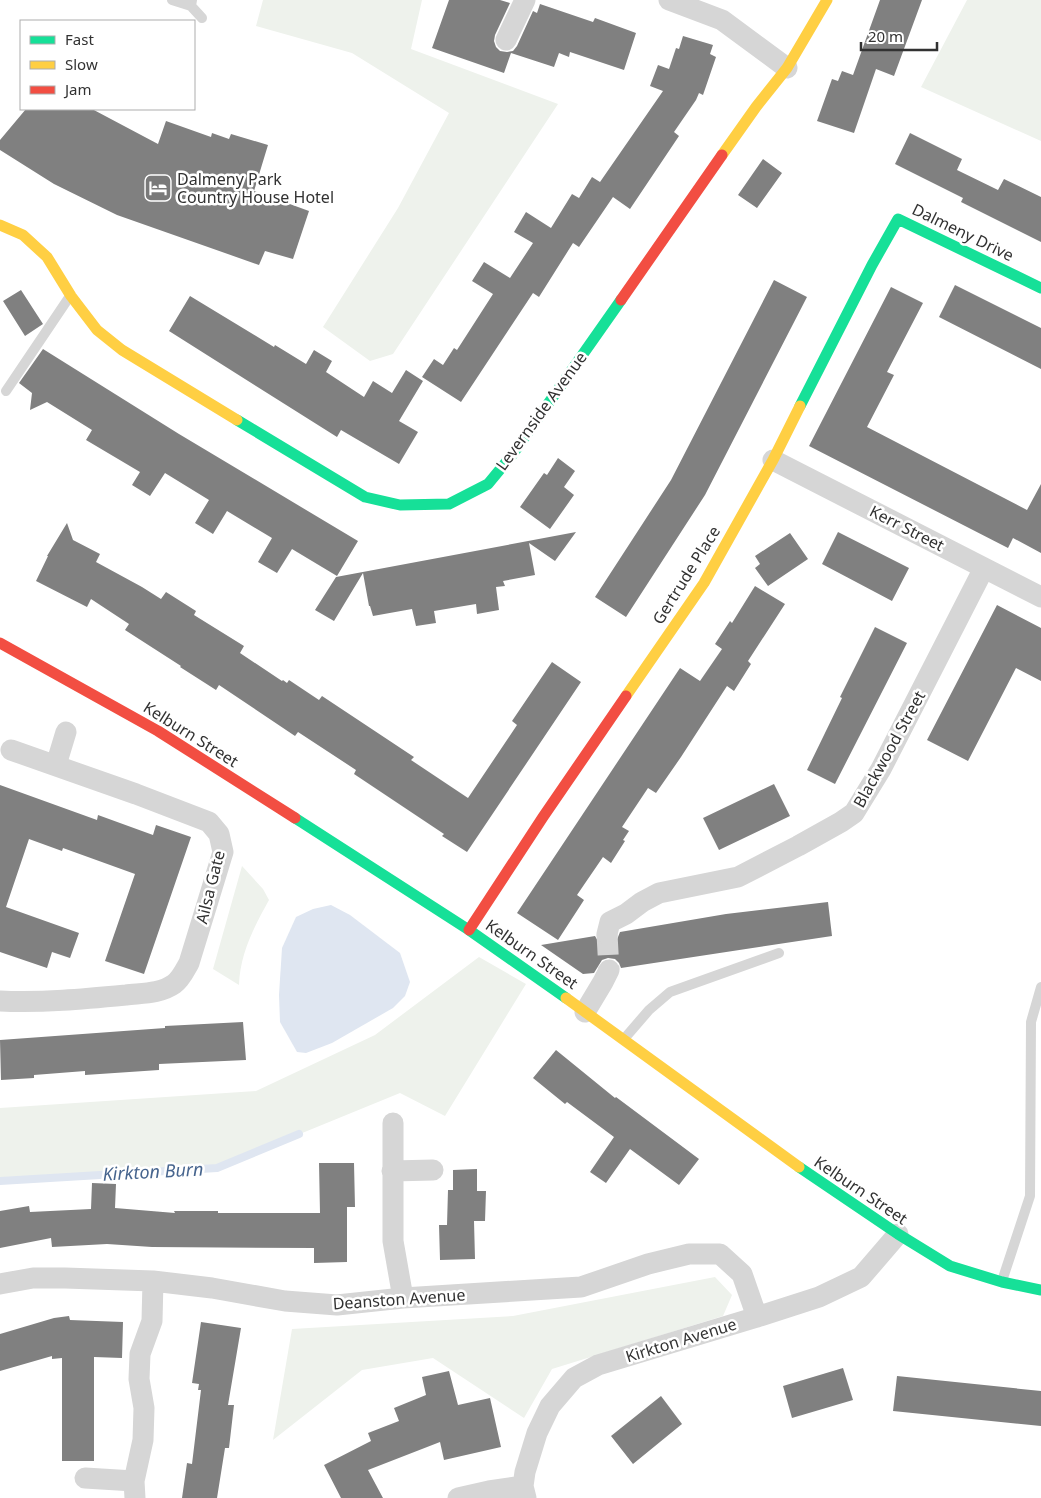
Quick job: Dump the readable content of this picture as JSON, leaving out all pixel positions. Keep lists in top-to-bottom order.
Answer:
{
  "streets": {
    "street": [
      "Dalmeny Drive",
      "Levernside Avenue",
      "Kerr Street",
      "Gertrude Place",
      "Kelburn Street",
      "Blackwood Street",
      "Ailsa Gate",
      "Deanston Avenue",
      "Kirkton Avenue"
    ]
  },
  "crossings": [
    ["Dalmeny Drive", "Gertrude Place"],
    ["Kerr Street", "Gertrude Place"],
    ["Kerr Street", "Blackwood Street"],
    ["Gertrude Place", "Kelburn Street"],
    ["Kelburn Street", "Kirkton Avenue"],
    ["Deanston Avenue", "Kirkton Avenue"]
  ],
  "water": ["Kirkton Burn"],
  "places": {
    "hotel": ["Dalmeny Park Country House Hotel"]
  },
  "legend": ["Fast", "Slow", "Jam"],
  "scale_bar": "20 m"
}
